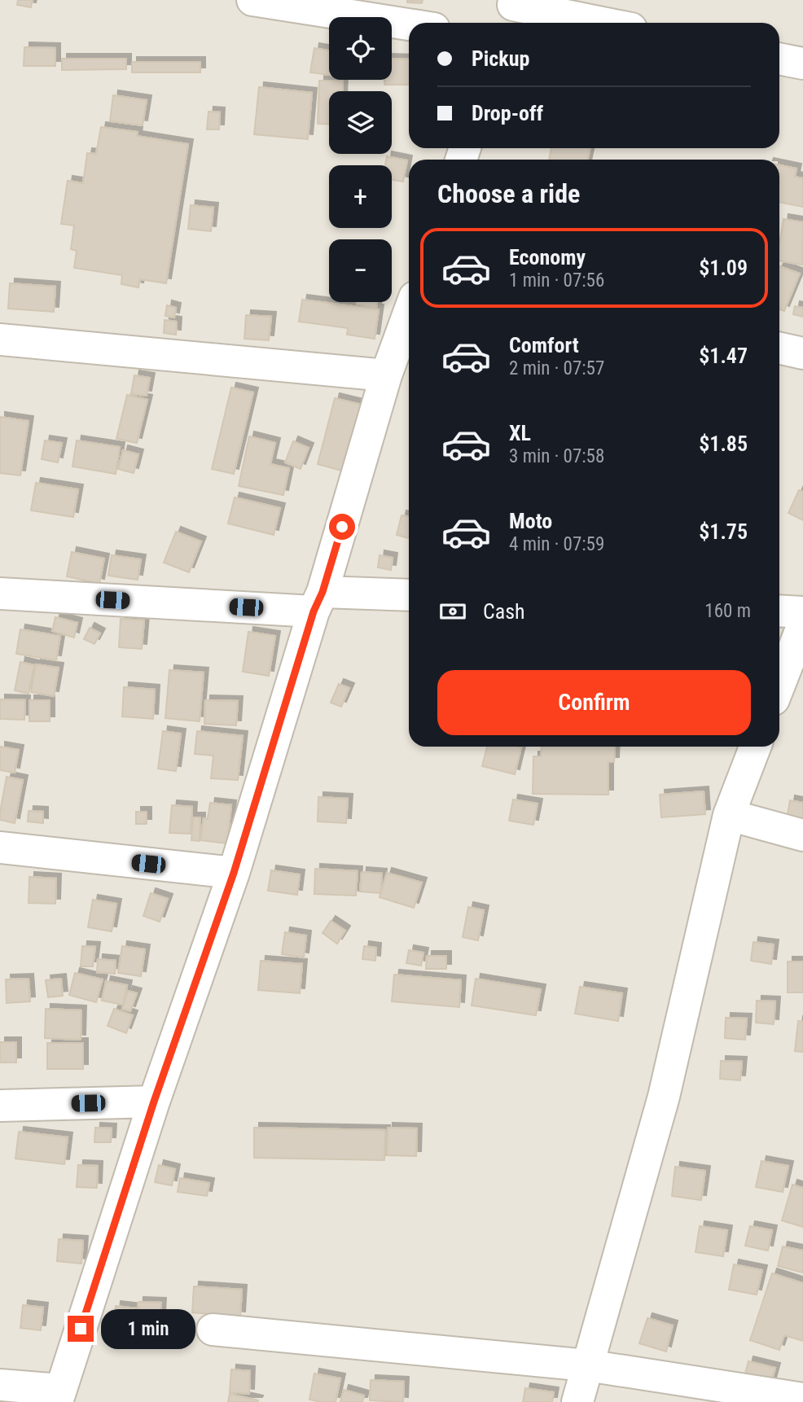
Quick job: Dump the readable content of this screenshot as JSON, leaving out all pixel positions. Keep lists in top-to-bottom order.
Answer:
{
  "page": {
    "map_buttons": ["+", "−"],
    "banner": ["Pickup", "Drop-off"],
    "heading": "Choose a ride",
    "list": [
      {
        "name": "Economy",
        "note": "1 min · 07:56",
        "value": "$1.09"
      },
      {
        "name": "Comfort",
        "note": "2 min · 07:57",
        "value": "$1.47"
      },
      {
        "name": "XL",
        "note": "3 min · 07:58",
        "value": "$1.85"
      },
      {
        "name": "Moto",
        "note": "4 min · 07:59",
        "value": "$1.75"
      }
    ],
    "pay": ["Cash", "160 m"],
    "buttons": "Confirm",
    "bubble": "1 min"
  }
}
